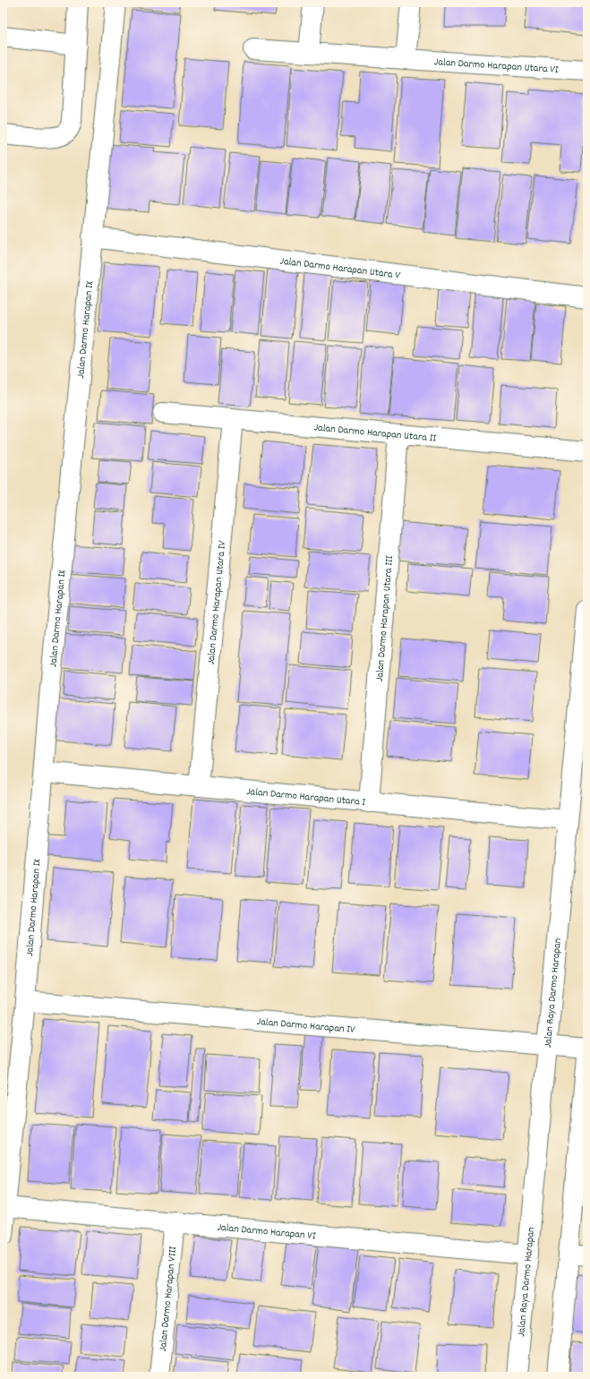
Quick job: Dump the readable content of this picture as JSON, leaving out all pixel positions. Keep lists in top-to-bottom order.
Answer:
{
  "streets": {
    "street": [
      "Jalan Darmo Harapan Utara VI",
      "Jalan Darmo Harapan Utara V",
      "Jalan Darmo Harapan IX",
      "Jalan Darmo Harapan Utara II",
      "Jalan Darmo Harapan Utara IV",
      "Jalan Darmo Harapan Utara III",
      "Jalan Darmo Harapan Utara I",
      "Jalan Raya Darmo Harapan",
      "Jalan Darmo Harapan IV",
      "Jalan Darmo Harapan VI",
      "Jalan Darmo Harapan VIII"
    ]
  },
  "crossings": [
    ["Jalan Darmo Harapan Utara V", "Jalan Darmo Harapan IX"],
    ["Jalan Darmo Harapan IX", "Jalan Darmo Harapan Utara I"],
    ["Jalan Darmo Harapan IX", "Jalan Darmo Harapan IV"],
    ["Jalan Darmo Harapan IX", "Jalan Darmo Harapan VI"],
    ["Jalan Darmo Harapan Utara II", "Jalan Darmo Harapan Utara IV"],
    ["Jalan Darmo Harapan Utara II", "Jalan Darmo Harapan Utara III"],
    ["Jalan Darmo Harapan Utara IV", "Jalan Darmo Harapan Utara I"],
    ["Jalan Darmo Harapan Utara III", "Jalan Darmo Harapan Utara I"],
    ["Jalan Darmo Harapan Utara I", "Jalan Raya Darmo Harapan"],
    ["Jalan Raya Darmo Harapan", "Jalan Darmo Harapan IV"],
    ["Jalan Raya Darmo Harapan", "Jalan Darmo Harapan VI"],
    ["Jalan Darmo Harapan VI", "Jalan Darmo Harapan VIII"]
  ]
}
